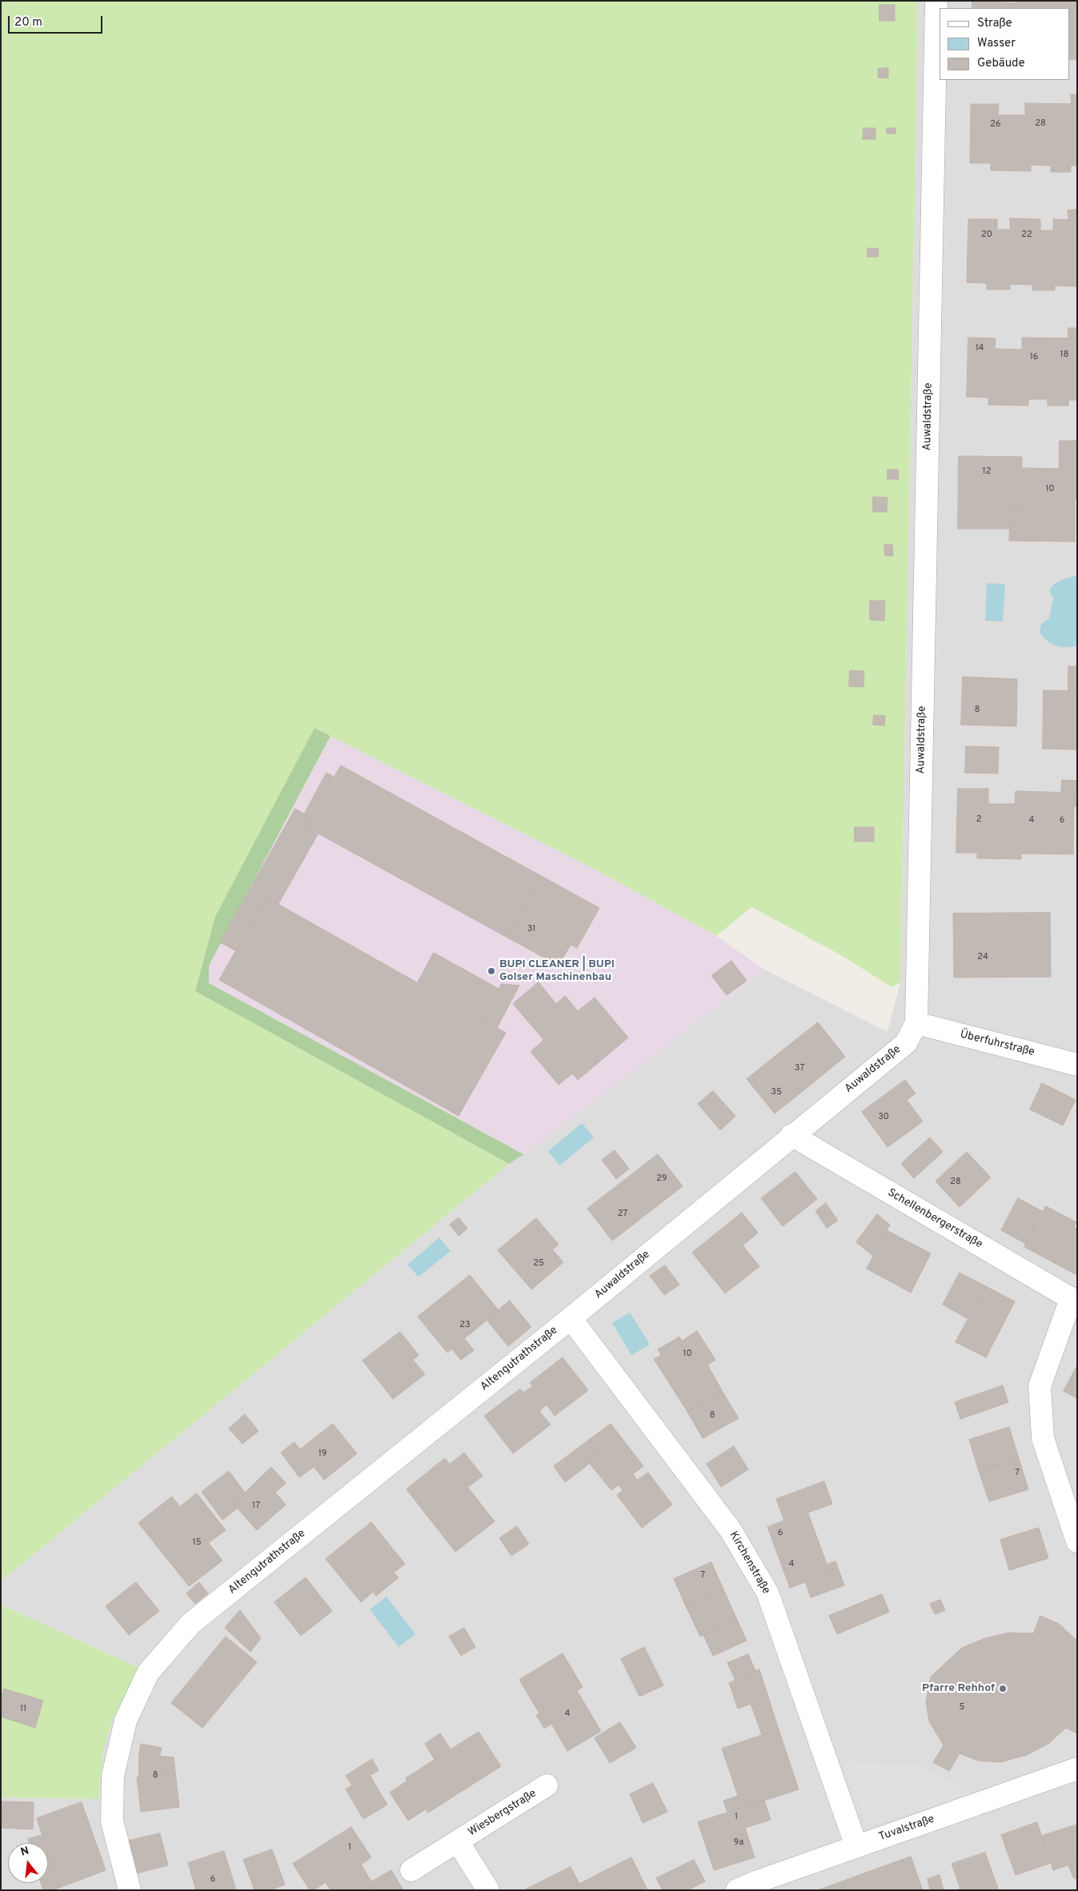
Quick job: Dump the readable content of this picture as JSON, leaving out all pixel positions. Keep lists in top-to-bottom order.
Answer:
{
  "streets": {
    "street": [
      "Auwaldstraße",
      "Überfuhrstraße",
      "Schellenbergerstraße",
      "Altengutrathstraße",
      "Kirchenstraße",
      "Wiesbergstraße",
      "Tuvalstraße"
    ]
  },
  "crossings": [
    ["Auwaldstraße", "Überfuhrstraße"],
    ["Auwaldstraße", "Schellenbergerstraße"],
    ["Auwaldstraße", "Altengutrathstraße"],
    ["Auwaldstraße", "Kirchenstraße"],
    ["Altengutrathstraße", "Kirchenstraße"],
    ["Kirchenstraße", "Tuvalstraße"]
  ],
  "places": ["BUPI CLEANER | BUPI Golser Maschinenbau", "Pfarre Rehhof"],
  "house_numbers": [
    "28",
    "26",
    "20",
    "22",
    "14",
    "18",
    "16",
    "12",
    "10",
    "8",
    "2",
    "4",
    "6",
    "31",
    "24",
    "37",
    "35",
    "30",
    "29",
    "28",
    "27",
    "25",
    "23",
    "10",
    "8",
    "19",
    "7",
    "17",
    "6",
    "15",
    "4",
    "7",
    "5",
    "11",
    "4",
    "8",
    "1",
    "9a",
    "1",
    "6"
  ],
  "legend": ["Straße", "Wasser", "Gebäude"],
  "scale_bar": "20 m",
  "north": "top"
}
